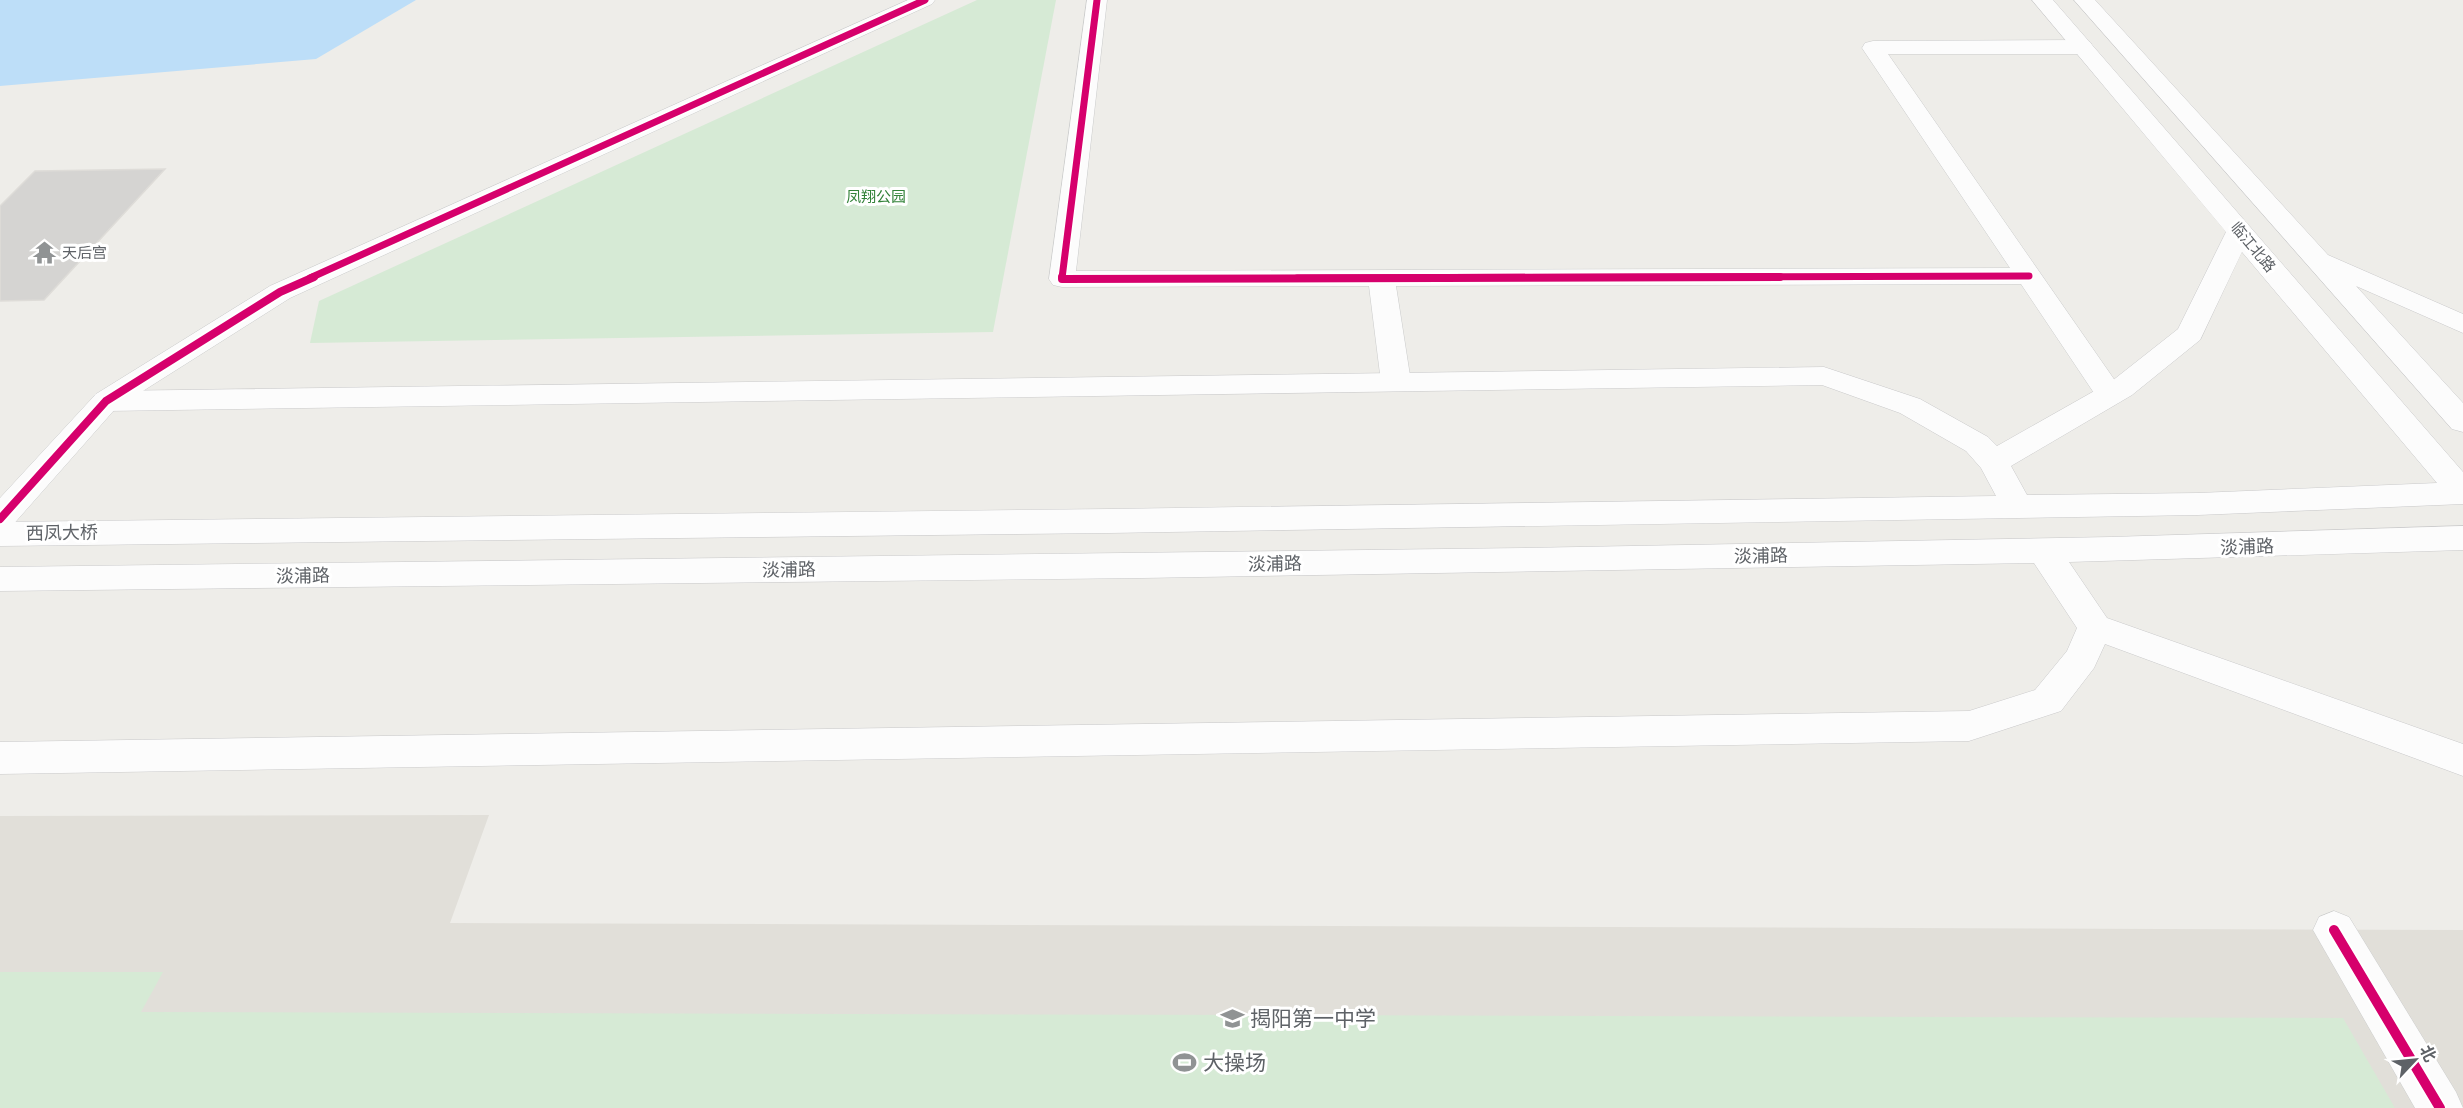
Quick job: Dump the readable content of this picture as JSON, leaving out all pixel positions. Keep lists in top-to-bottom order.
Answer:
{
  "streets": {
    "main road": ["临江北路", "西凤大桥", "淡浦路"]
  },
  "parks": ["凤翔公园"],
  "places": {
    "temple": ["天后宫"],
    "school or university": ["揭阳第一中学"],
    "sports": ["大操场"]
  },
  "north": "top right"
}
